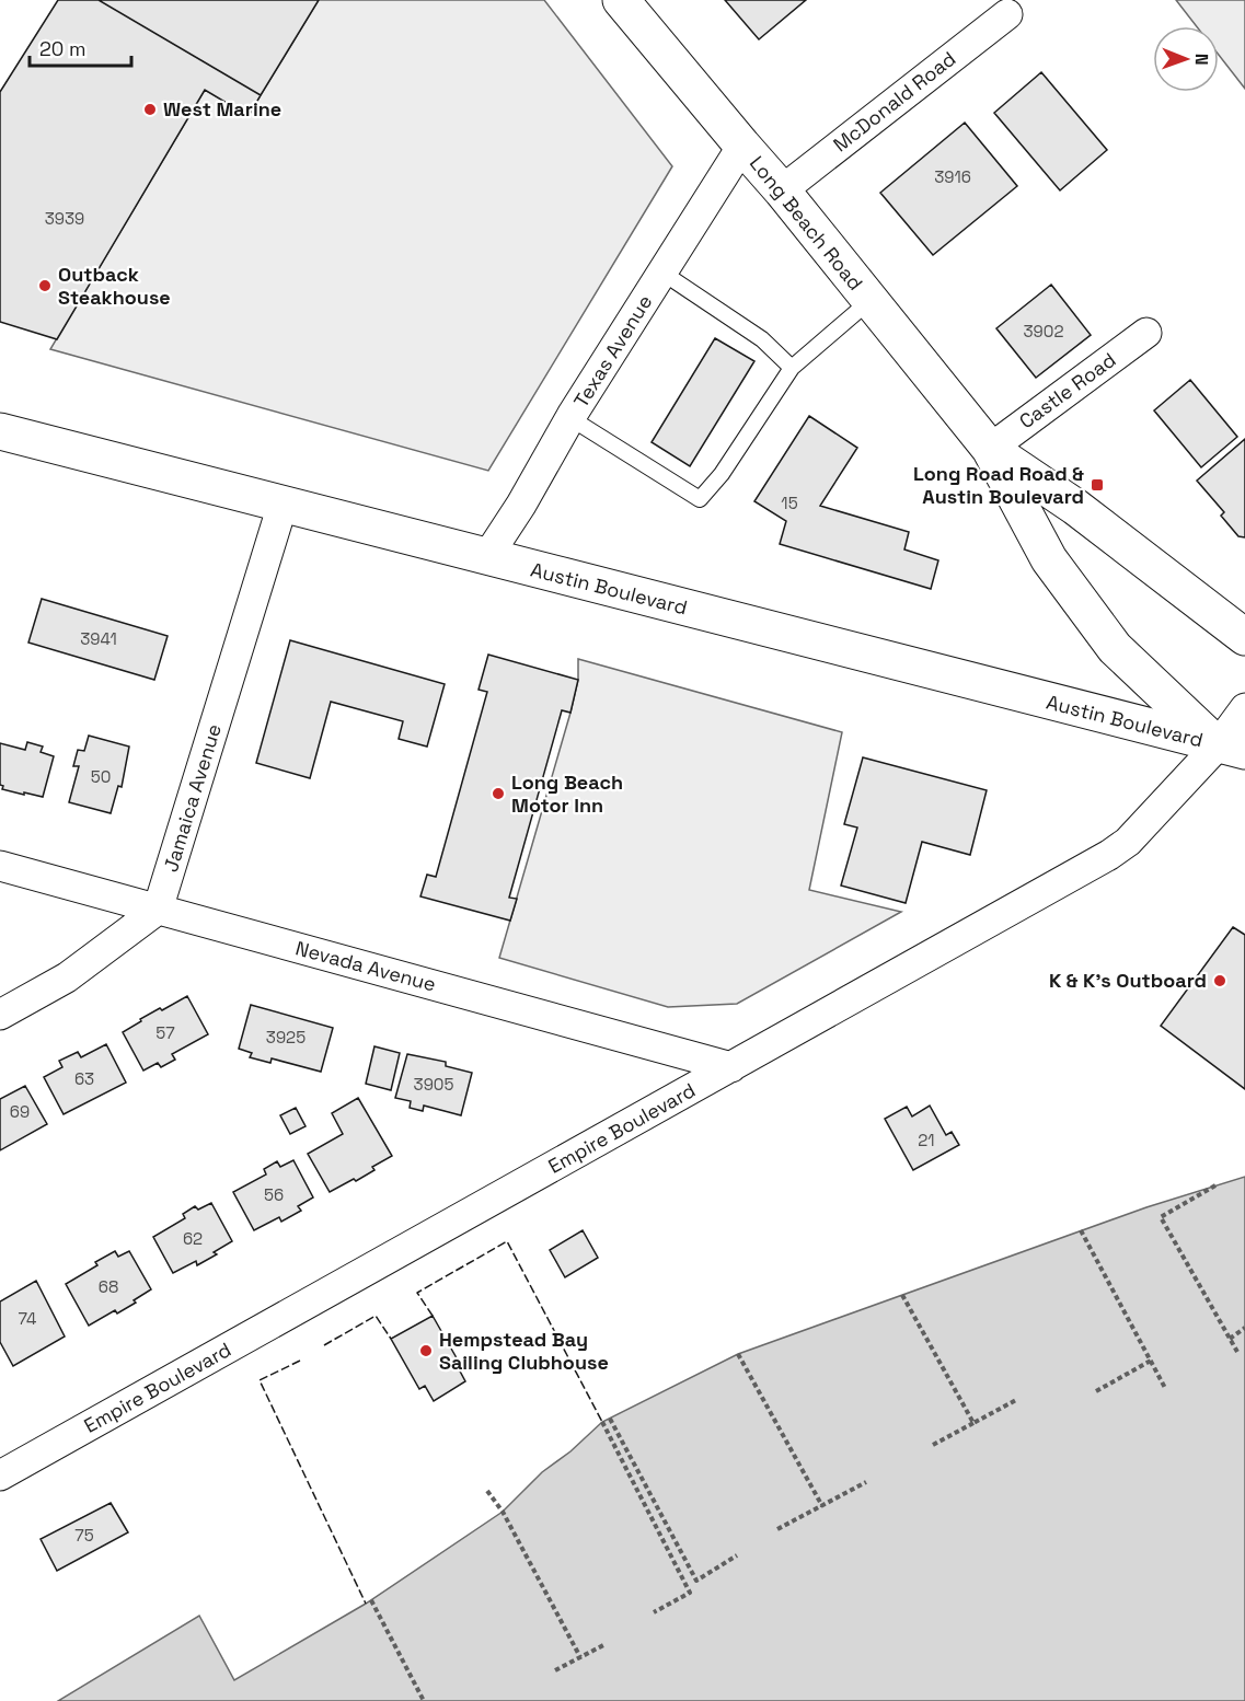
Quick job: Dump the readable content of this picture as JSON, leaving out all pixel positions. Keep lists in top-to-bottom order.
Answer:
{
  "streets": {
    "main road": ["Long Beach Road", "Austin Boulevard"],
    "street": [
      "McDonald Road",
      "Texas Avenue",
      "Castle Road",
      "Jamaica Avenue",
      "Nevada Avenue",
      "Empire Boulevard"
    ]
  },
  "crossings": [
    ["McDonald Road", "Long Beach Road"],
    ["Long Beach Road", "Texas Avenue"],
    ["Long Beach Road", "Castle Road"],
    ["Long Beach Road", "Austin Boulevard"],
    ["Long Beach Road", "Empire Boulevard"],
    ["Texas Avenue", "Austin Boulevard"],
    ["Austin Boulevard", "Jamaica Avenue"],
    ["Austin Boulevard", "Empire Boulevard"],
    ["Jamaica Avenue", "Nevada Avenue"],
    ["Nevada Avenue", "Empire Boulevard"]
  ],
  "places": {
    "other": [
      "West Marine",
      "Outback Steakhouse",
      "Long Beach Motor Inn",
      "K & K's Outboard",
      "Hempstead Bay Sailing Clubhouse"
    ],
    "transit": ["Long Road Road & Austin Boulevard"]
  },
  "house_numbers": [
    "3916",
    "3939",
    "3902",
    "15",
    "3941",
    "50",
    "57",
    "3925",
    "63",
    "3905",
    "69",
    "21",
    "56",
    "62",
    "68",
    "74",
    "75"
  ],
  "scale_bar": "20 m",
  "north": "right"
}
